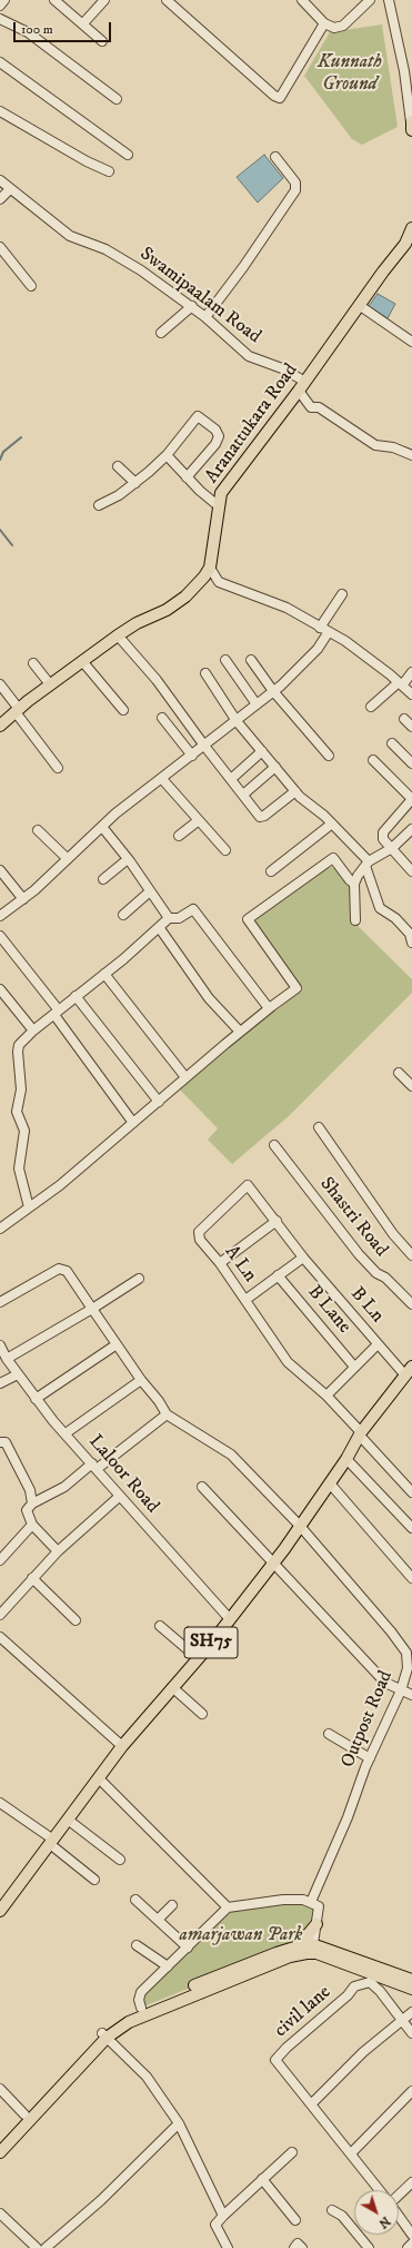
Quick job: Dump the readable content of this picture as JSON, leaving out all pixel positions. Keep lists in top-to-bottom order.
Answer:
{
  "streets": {
    "main road": ["Aranattukara Road", "SH75"],
    "street": [
      "Swamipaalam Road",
      "Shastri Road",
      "A Ln",
      "B Ln",
      "B Lane",
      "Laloor Road",
      "Outpost Road",
      "civil lane"
    ]
  },
  "crossings": [
    ["Swamipaalam Road", "Aranattukara Road"],
    ["A Ln", "B Ln"],
    ["A Ln", "SH75"],
    ["B Ln", "SH75"],
    ["Laloor Road", "SH75"],
    ["SH75", "Outpost Road"]
  ],
  "parks": ["Kunnath Ground", "amarjawan Park"],
  "scale_bar": "100 m",
  "north": "bottom right"
}
